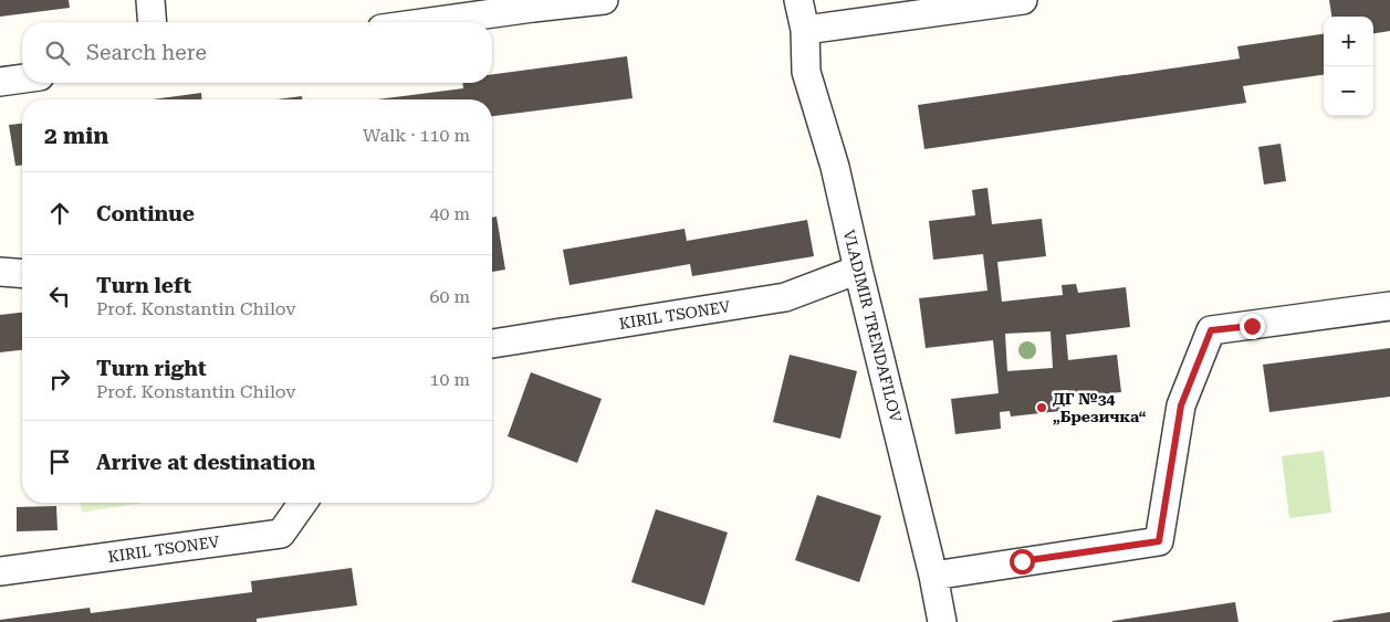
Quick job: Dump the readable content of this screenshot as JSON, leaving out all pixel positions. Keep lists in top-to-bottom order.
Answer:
{
  "streets": {
    "street": ["KIRIL TSONEV", "VLADIMIR TRENDAFILOV"]
  },
  "crossings": [
    ["KIRIL TSONEV", "VLADIMIR TRENDAFILOV"]
  ],
  "places": ["ДГ №34 „Брезичка“"],
  "page": {
    "map_buttons": ["+", "−"],
    "search": "Search here",
    "heading": ["2 min", "Walk · 110 m"],
    "list": [
      ["Continue", "40 m"],
      ["Turn left", "Prof. Konstantin Chilov", "60 m"],
      ["Turn right", "Prof. Konstantin Chilov", "10 m"],
      "Arrive at destination"
    ]
  }
}
